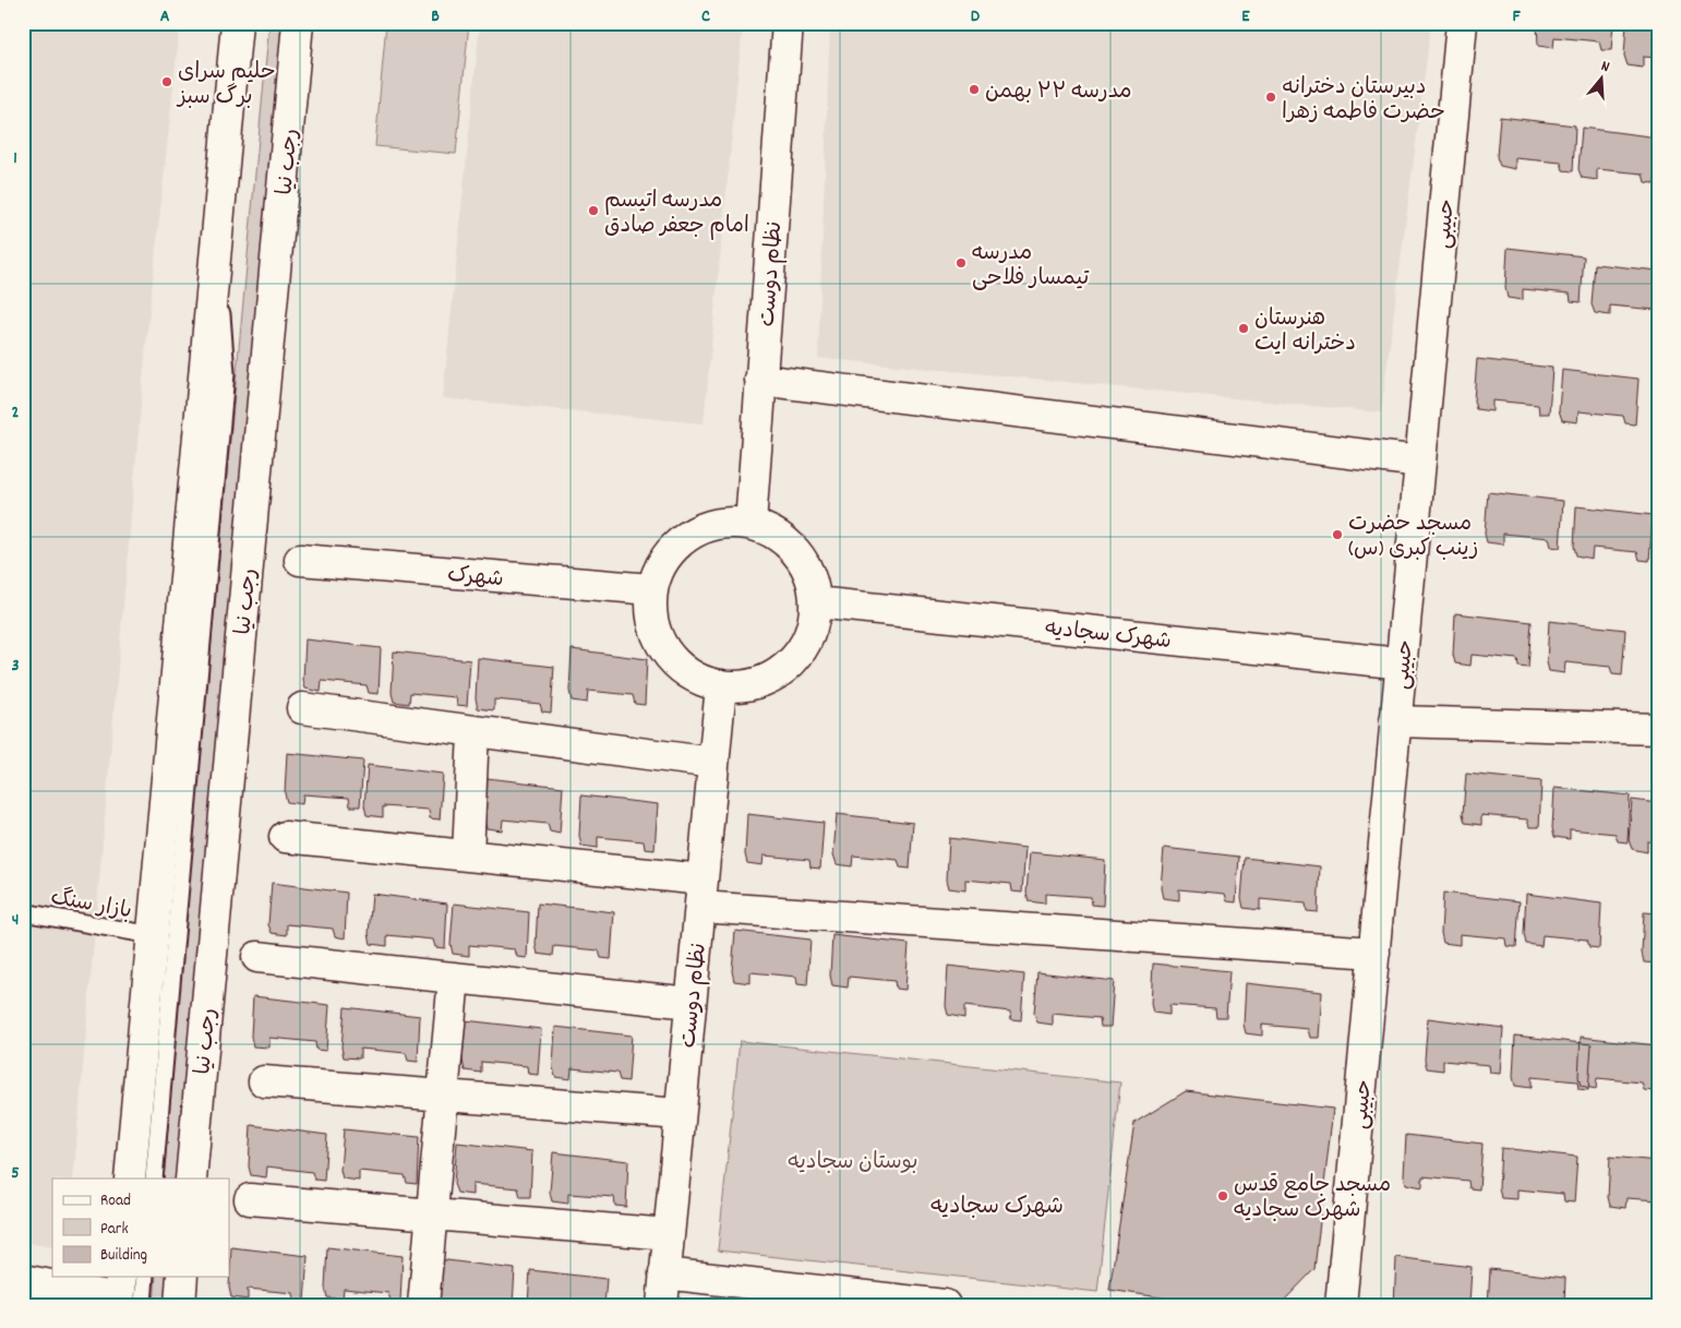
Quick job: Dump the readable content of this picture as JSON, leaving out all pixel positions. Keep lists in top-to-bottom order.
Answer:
{
  "streets": {
    "street": [
      "رجب نیا",
      "حبیبی",
      "نظام دوست",
      "شهرک",
      "شهرک سجادیه"
    ],
    "lane": ["بازار سنگ"]
  },
  "crossings": [
    ["حبیبی", "شهرک سجادیه"],
    ["نظام دوست", "شهرک"],
    ["نظام دوست", "شهرک سجادیه"],
    ["شهرک", "شهرک سجادیه"]
  ],
  "districts": ["شهرک سجادیه"],
  "parks": ["بوستان سجادیه"],
  "places": [
    "حلیم سرای برگ سبز",
    "مدرسه ۲۲ بهمن",
    "دبیرستان دخترانه حضرت فاطمه زهرا",
    "مدرسه اتیسم امام جعفر صادق",
    "مدرسه تیمسار فلاحی",
    "هنرستان دخترانه ایت",
    "مسجد حضرت زینب کبری (س)",
    "مسجد جامع قدس شهرک سجادیه"
  ],
  "legend": ["Road", "Park", "Building"],
  "north": "top",
  "grid": {
    "columns": [
      "A",
      "B",
      "C",
      "D",
      "E",
      "F"
    ],
    "rows": [
      "1",
      "2",
      "3",
      "4",
      "5"
    ]
  }
}
